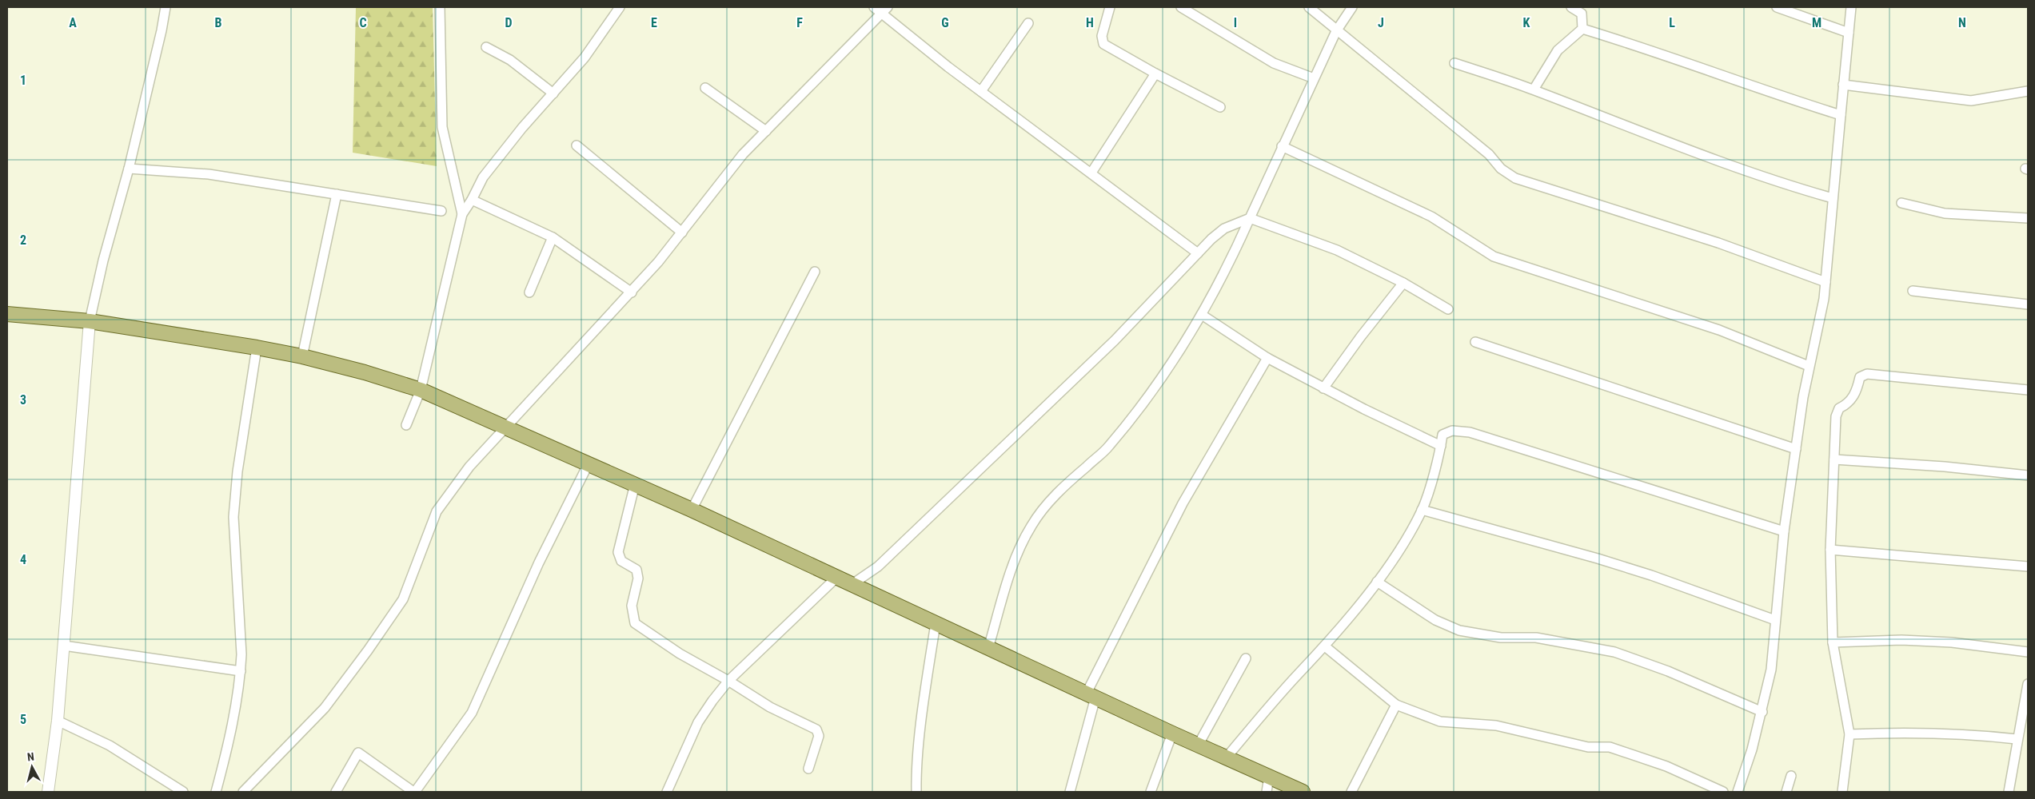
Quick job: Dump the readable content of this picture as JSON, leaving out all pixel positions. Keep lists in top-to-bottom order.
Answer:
{
  "north": "top",
  "grid": {
    "columns": [
      "A",
      "B",
      "C",
      "D",
      "E",
      "F",
      "G",
      "H",
      "I",
      "J",
      "K",
      "L",
      "M",
      "N"
    ],
    "rows": [
      "1",
      "2",
      "3",
      "4",
      "5"
    ]
  }
}
